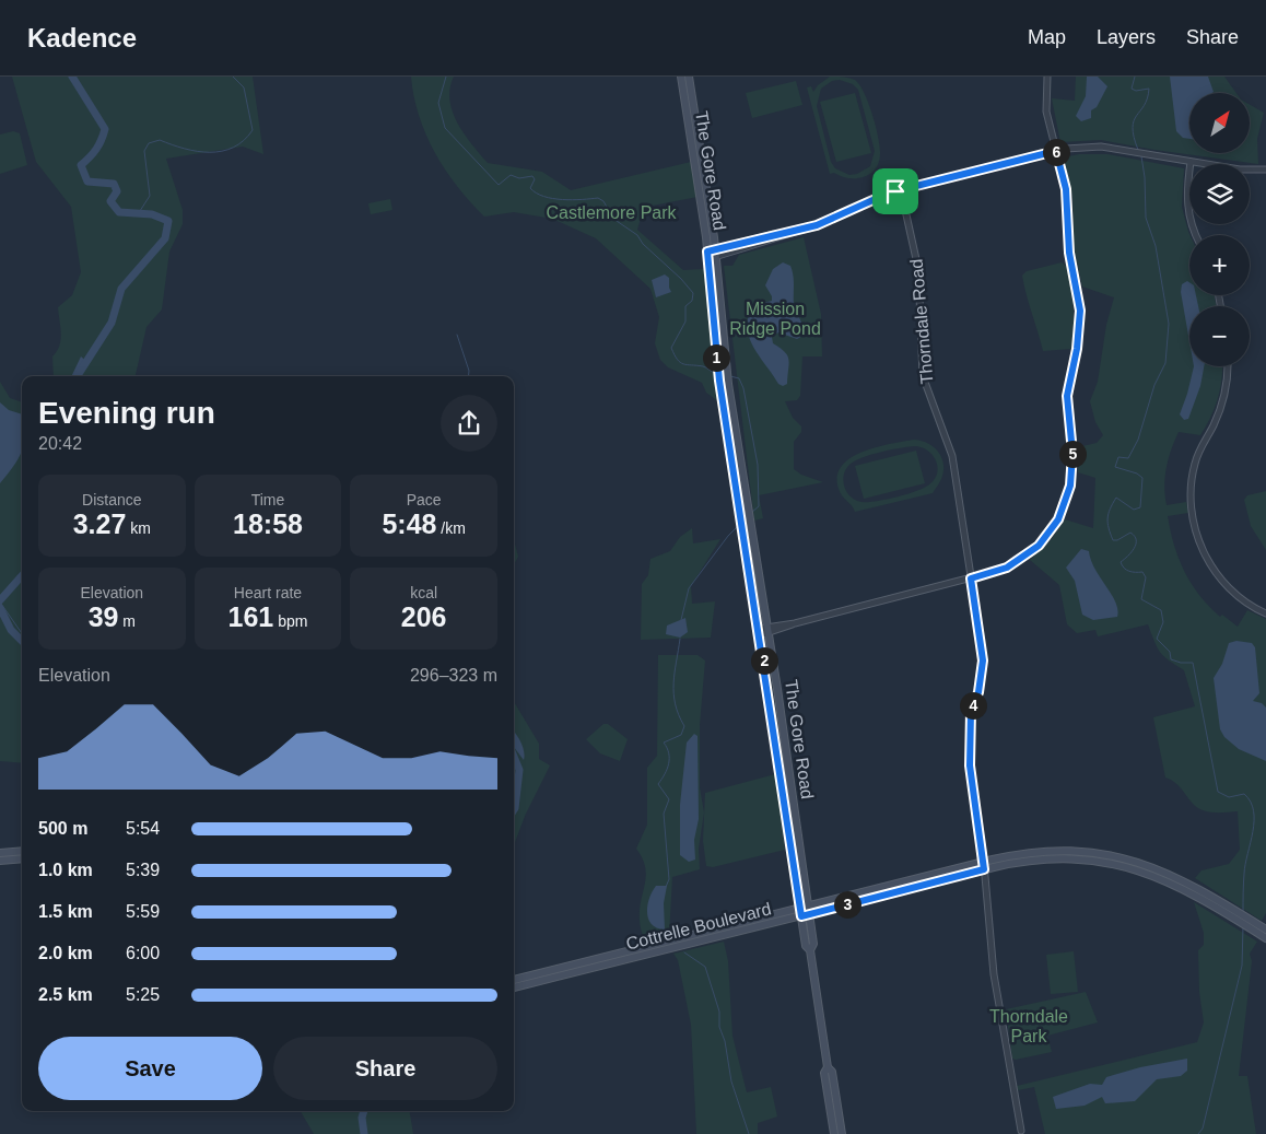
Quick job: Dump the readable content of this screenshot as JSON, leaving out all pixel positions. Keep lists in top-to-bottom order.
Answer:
{
  "streets": {
    "main road": ["The Gore Road", "Cottrelle Boulevard"],
    "street": ["Thorndale Road"]
  },
  "crossings": [
    ["The Gore Road", "Cottrelle Boulevard"],
    ["Thorndale Road", "Cottrelle Boulevard"]
  ],
  "parks": ["Castlemore Park", "Mission Ridge Pond", "Thorndale Park"],
  "north": "top right",
  "page": {
    "header": "Kadence",
    "nav": ["Map", "Layers", "Share"],
    "map_buttons": ["+", "−"],
    "pins": [
      "6",
      "1",
      "5",
      "2",
      "4",
      "3"
    ],
    "heading": ["Evening run", "20:42"],
    "stats": [
      ["Distance", "3.27 km"],
      ["Time", "18:58"],
      ["Pace", "5:48 /km"],
      ["Elevation", "39 m"],
      ["Heart rate", "161 bpm"],
      ["kcal", "206"]
    ],
    "chart": ["Elevation", "296–323 m"],
    "list": [
      {
        "name": "500 m",
        "note": "5:54"
      },
      {
        "name": "1.0 km",
        "note": "5:39"
      },
      {
        "name": "1.5 km",
        "note": "5:59"
      },
      {
        "name": "2.0 km",
        "note": "6:00"
      },
      {
        "name": "2.5 km",
        "note": "5:25"
      }
    ],
    "buttons": ["Save", "Share"]
  }
}
